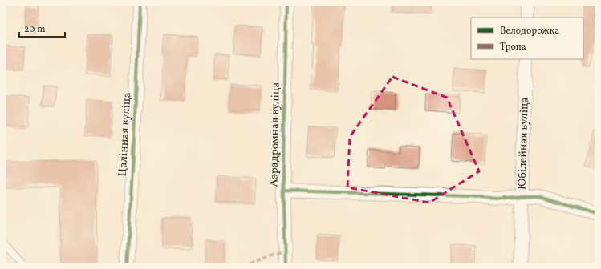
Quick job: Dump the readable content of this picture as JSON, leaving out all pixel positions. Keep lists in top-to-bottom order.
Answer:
{
  "streets": {
    "street": ["Цалінная вуліца", "Аэрадромная вуліца", "Юбілейная вуліца"]
  },
  "legend": ["Велодорожка", "Тропа"],
  "scale_bar": "20 m"
}
